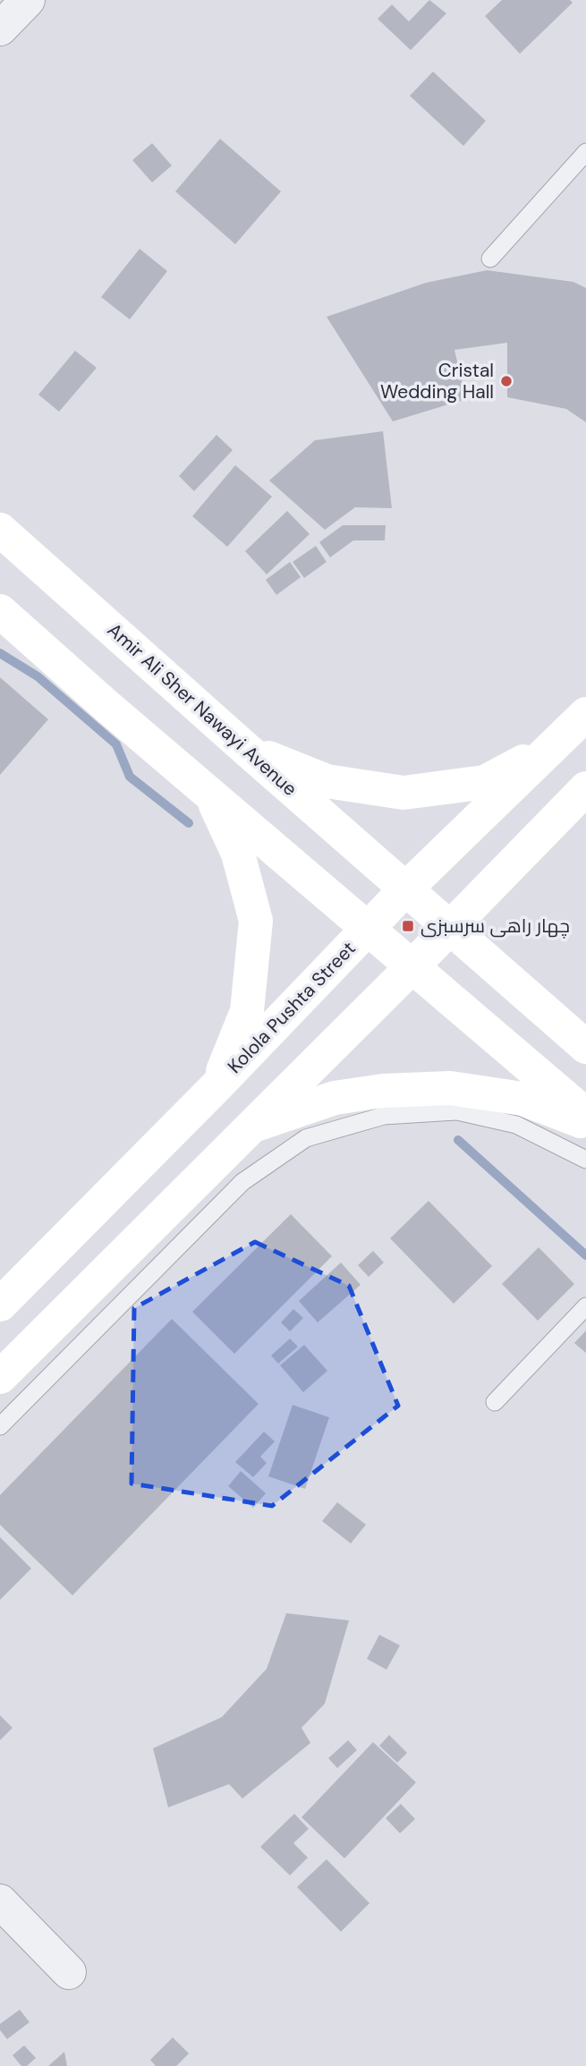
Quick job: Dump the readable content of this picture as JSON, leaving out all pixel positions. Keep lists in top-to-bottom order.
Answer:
{
  "streets": {
    "main road": ["Amir Ali Sher Nawayi Avenue", "Kolola Pushta Street"]
  },
  "crossings": [
    ["Amir Ali Sher Nawayi Avenue", "Kolola Pushta Street"]
  ],
  "places": {
    "other": ["Cristal Wedding Hall"],
    "transit": ["چهار راهی سرسبزی"]
  }
}
